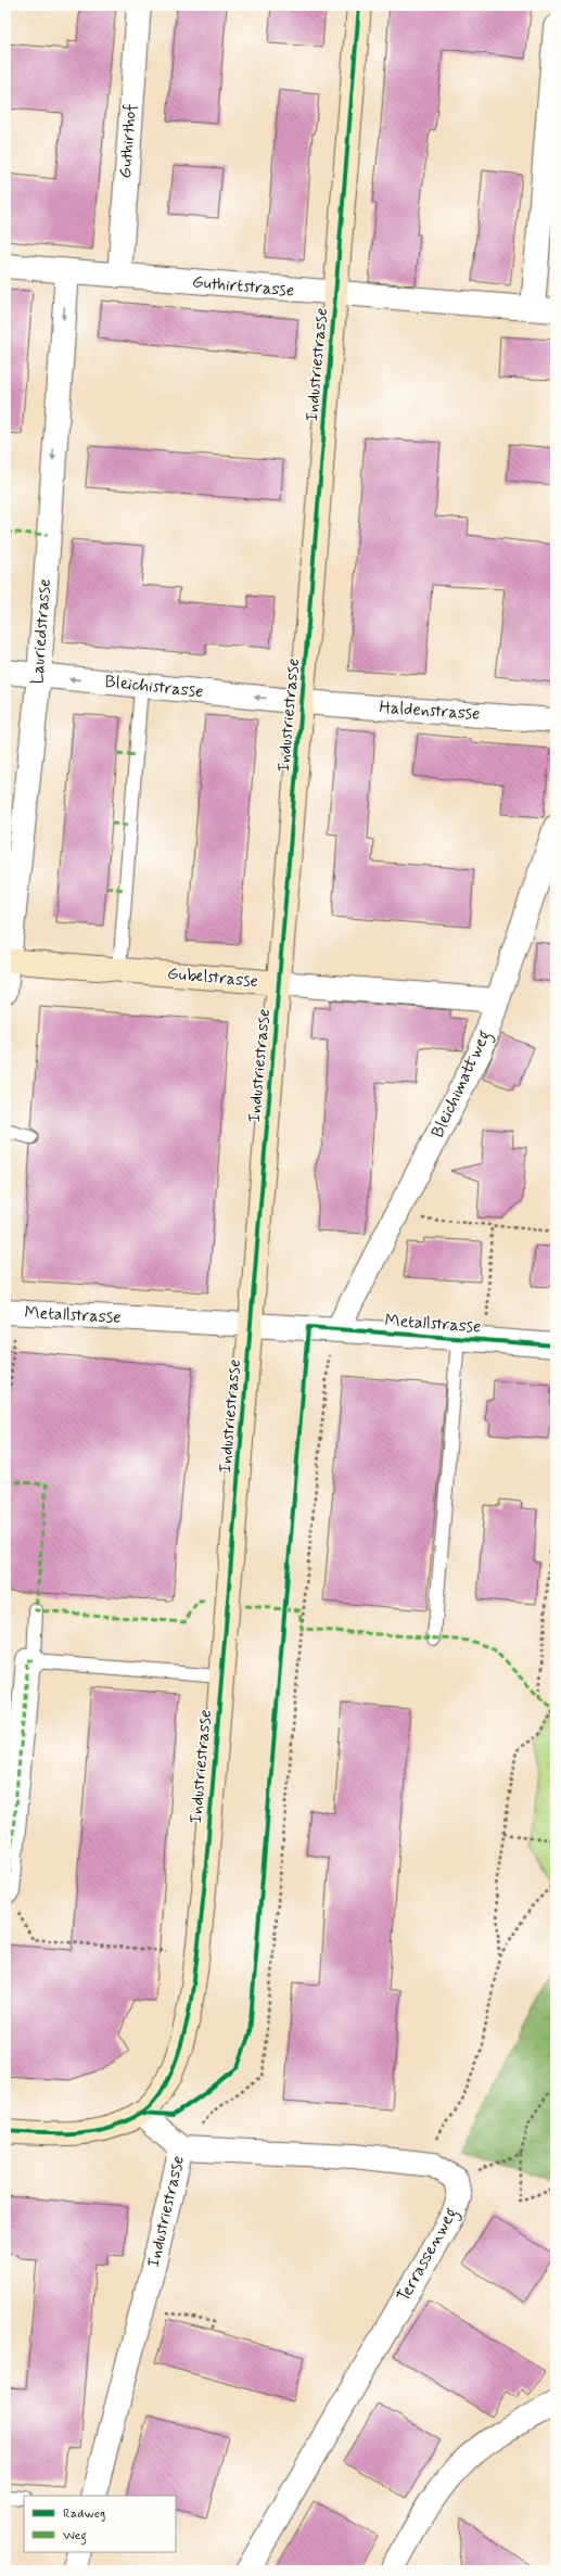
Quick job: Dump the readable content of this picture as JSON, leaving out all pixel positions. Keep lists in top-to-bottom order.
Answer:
{
  "streets": {
    "street": [
      "Guthirthof",
      "Guthirtstrasse",
      "Industriestrasse",
      "Lauriedstrasse",
      "Bleichistrasse",
      "Haldenstrasse",
      "Gubelstrasse",
      "Bleichimattweg",
      "Metallstrasse",
      "Terrassenweg"
    ]
  },
  "crossings": [
    ["Guthirthof", "Guthirtstrasse"],
    ["Guthirtstrasse", "Industriestrasse"],
    ["Guthirtstrasse", "Lauriedstrasse"],
    ["Industriestrasse", "Bleichistrasse"],
    ["Industriestrasse", "Haldenstrasse"],
    ["Industriestrasse", "Gubelstrasse"],
    ["Industriestrasse", "Metallstrasse"],
    ["Lauriedstrasse", "Bleichistrasse"],
    ["Lauriedstrasse", "Gubelstrasse"],
    ["Bleichistrasse", "Haldenstrasse"],
    ["Gubelstrasse", "Bleichimattweg"],
    ["Bleichimattweg", "Metallstrasse"]
  ],
  "one_way": ["Lauriedstrasse", "Bleichistrasse"],
  "legend": ["Radweg", "Weg"]
}
